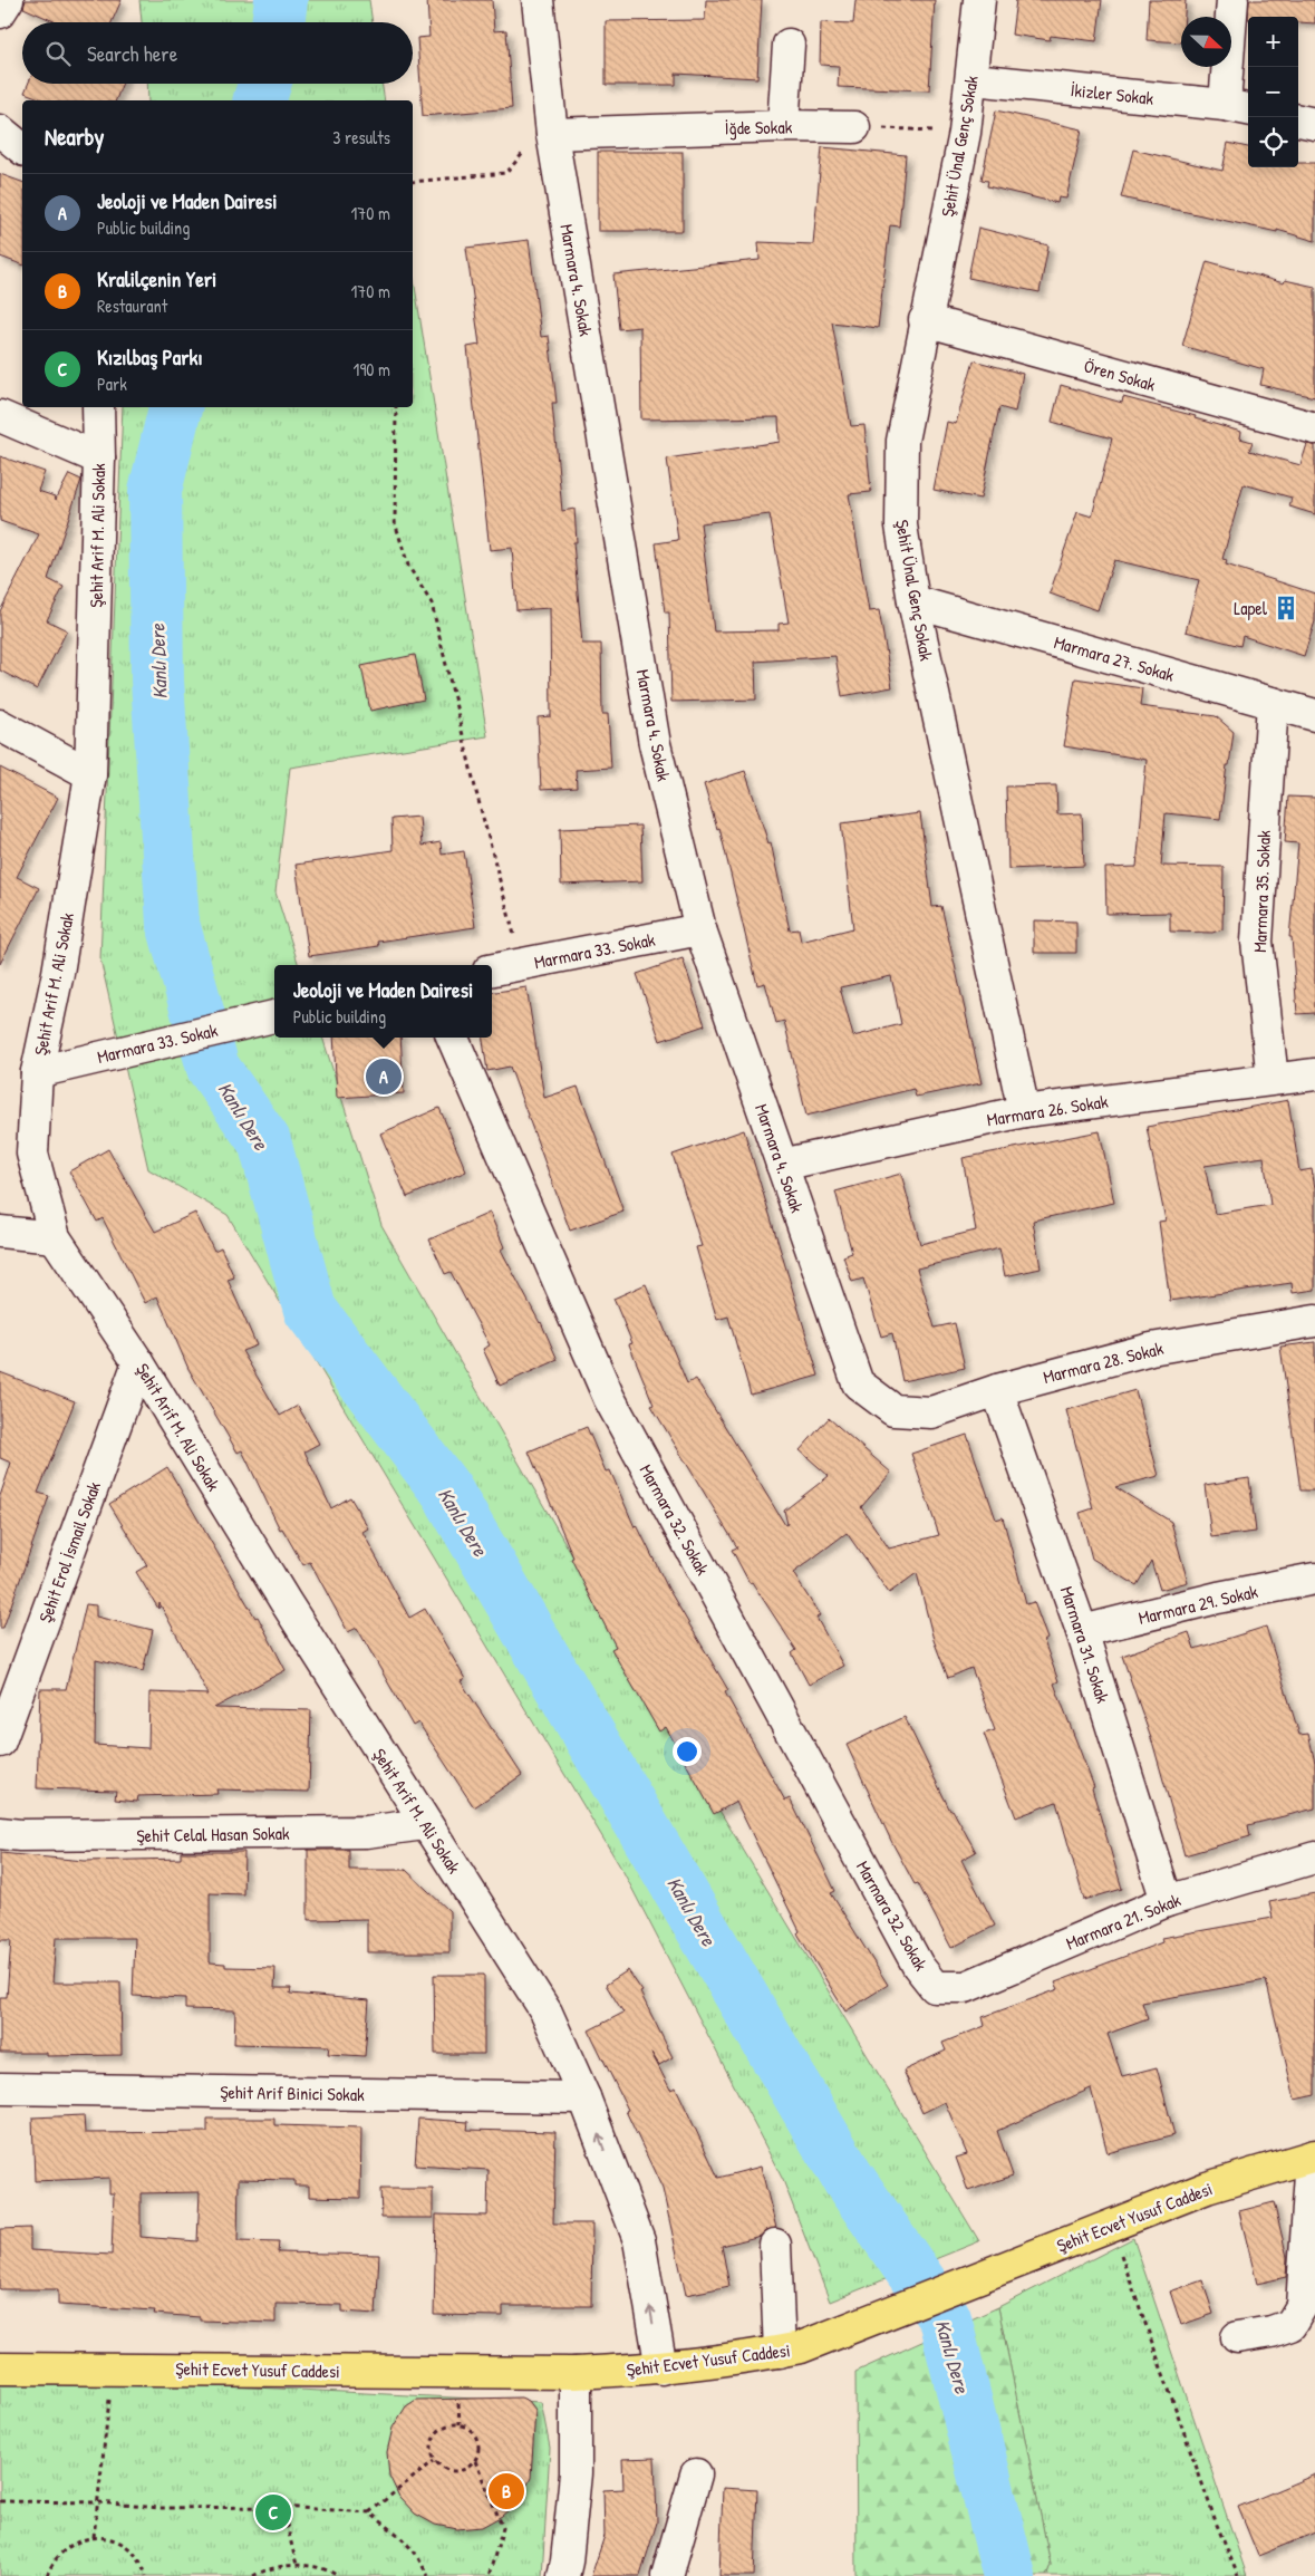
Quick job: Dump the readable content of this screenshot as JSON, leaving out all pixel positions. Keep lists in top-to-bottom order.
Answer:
{
  "streets": {
    "main road": ["Şehit Ecvet Yusuf Caddesi"],
    "street": [
      "İkizler Sokak",
      "İğde Sokak",
      "Şehit Ünal Genç Sokak",
      "Marmara 4. Sokak",
      "Ören Sokak",
      "Şehit Arif M. Ali Sokak",
      "Marmara 27. Sokak",
      "Marmara 35. Sokak",
      "Marmara 33. Sokak",
      "Marmara 26. Sokak",
      "Marmara 28. Sokak",
      "Marmara 32. Sokak",
      "Şehit Erol İsmail Sokak",
      "Marmara 29. Sokak",
      "Marmara 31. Sokak",
      "Şehit Celal Hasan Sokak",
      "Marmara 21. Sokak",
      "Şehit Arif Binici Sokak"
    ]
  },
  "crossings": [
    ["İkizler Sokak", "Şehit Ünal Genç Sokak"],
    ["İğde Sokak", "Marmara 4. Sokak"],
    ["Şehit Ünal Genç Sokak", "Ören Sokak"],
    ["Şehit Ünal Genç Sokak", "Marmara 27. Sokak"],
    ["Şehit Ünal Genç Sokak", "Marmara 26. Sokak"],
    ["Marmara 4. Sokak", "Marmara 33. Sokak"],
    ["Marmara 4. Sokak", "Marmara 26. Sokak"],
    ["Marmara 4. Sokak", "Marmara 28. Sokak"],
    ["Şehit Arif M. Ali Sokak", "Marmara 33. Sokak"],
    ["Şehit Arif M. Ali Sokak", "Şehit Erol İsmail Sokak"],
    ["Şehit Arif M. Ali Sokak", "Şehit Celal Hasan Sokak"],
    ["Şehit Arif M. Ali Sokak", "Şehit Arif Binici Sokak"],
    ["Şehit Arif M. Ali Sokak", "Şehit Ecvet Yusuf Caddesi"],
    ["Marmara 27. Sokak", "Marmara 35. Sokak"],
    ["Marmara 35. Sokak", "Marmara 26. Sokak"],
    ["Marmara 28. Sokak", "Marmara 31. Sokak"],
    ["Marmara 32. Sokak", "Marmara 21. Sokak"],
    ["Marmara 29. Sokak", "Marmara 31. Sokak"],
    ["Marmara 31. Sokak", "Marmara 21. Sokak"]
  ],
  "water": ["Kanlı Dere"],
  "places": {
    "building": ["Lapel"]
  },
  "north": "right",
  "page": {
    "map_buttons": ["+", "−"],
    "search": "Search here",
    "heading": ["Nearby", "3 results"],
    "list": [
      {
        "mark": "A",
        "name": "Jeoloji ve Maden Dairesi",
        "note": "Public building",
        "value": "170 m"
      },
      {
        "mark": "B",
        "name": "Kralilçenin Yeri",
        "note": "Restaurant",
        "value": "170 m"
      },
      {
        "mark": "C",
        "name": "Kızılbaş Parkı",
        "note": "Park",
        "value": "190 m"
      }
    ],
    "popup": ["Jeoloji ve Maden Dairesi", "Public building"],
    "pins": ["A", "B", "C"]
  }
}
